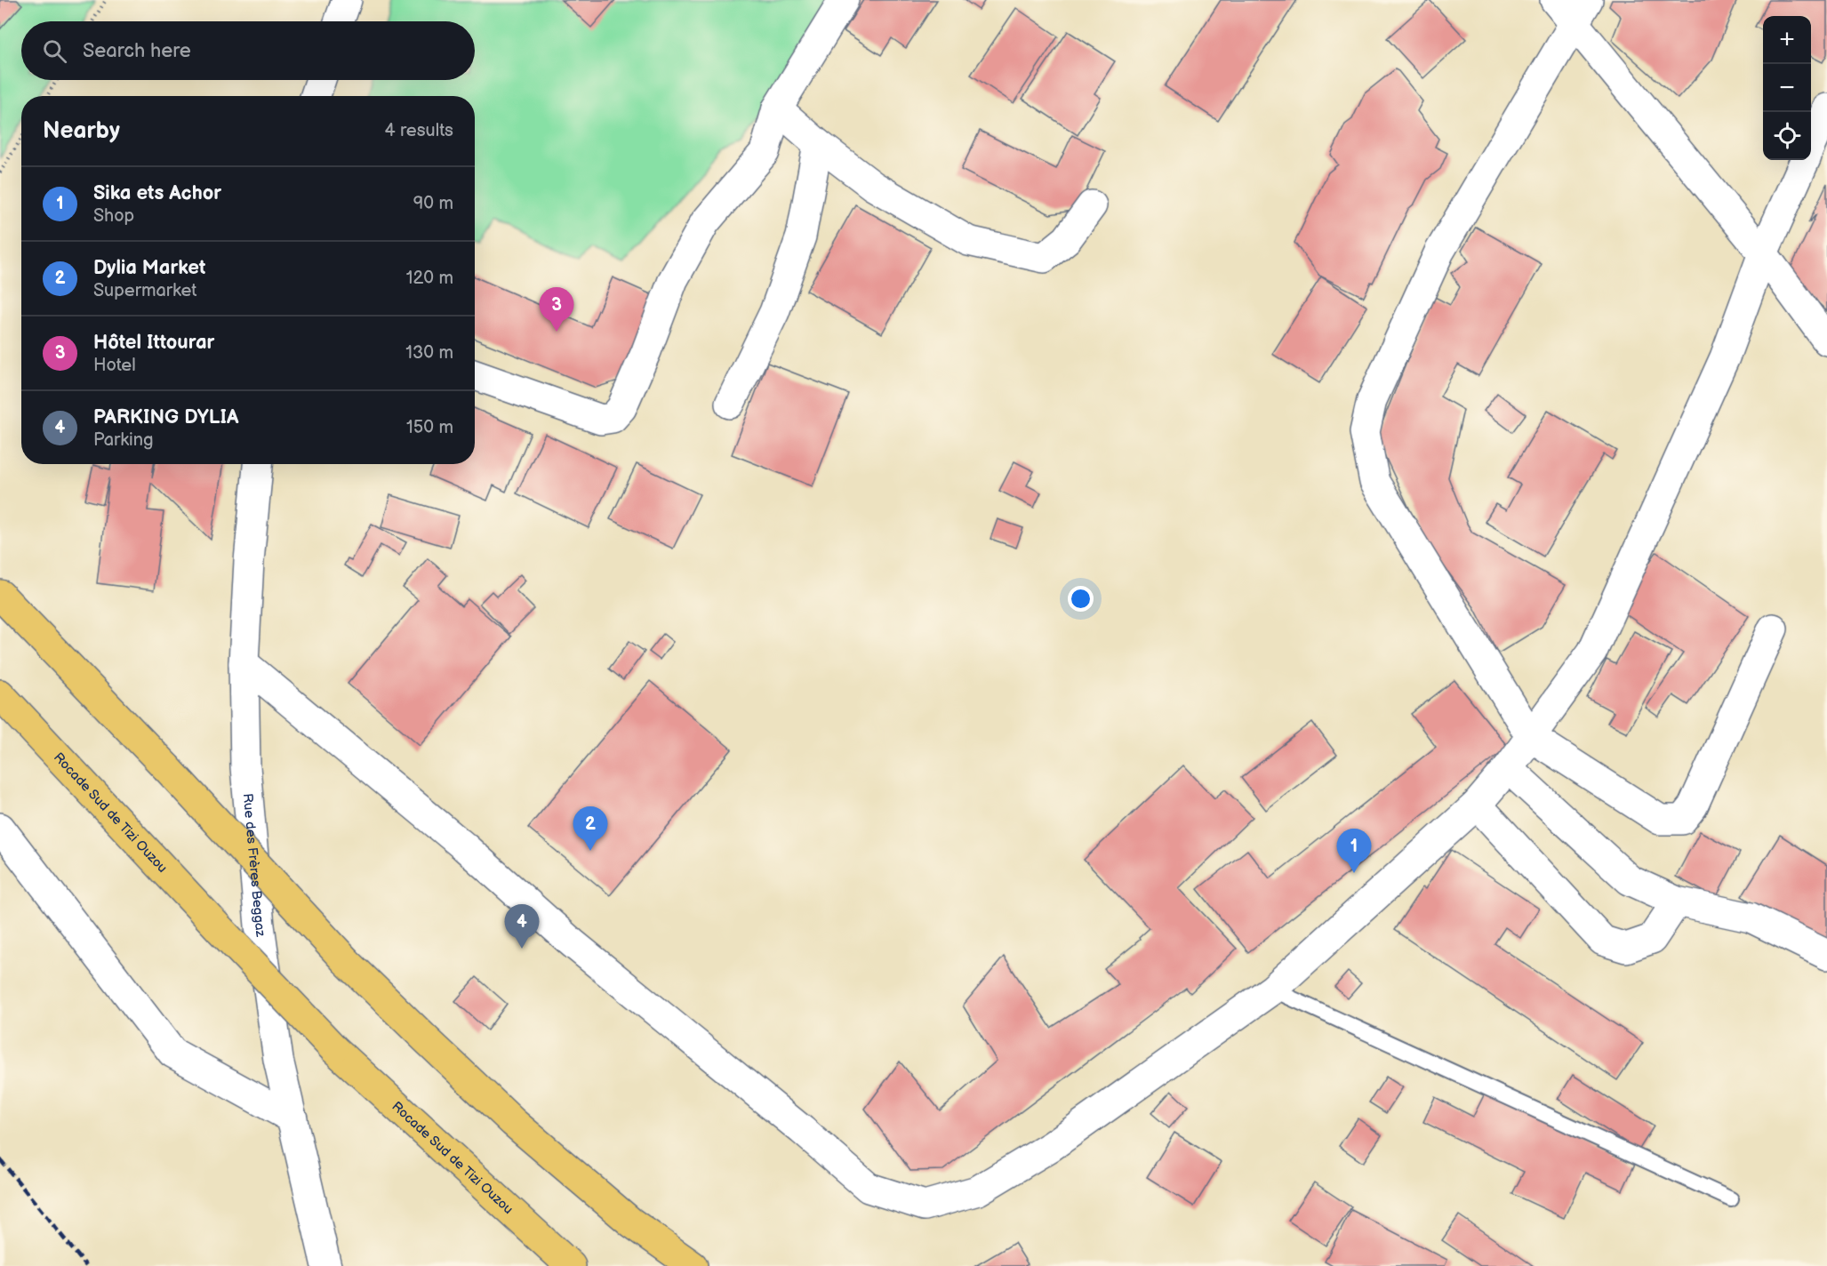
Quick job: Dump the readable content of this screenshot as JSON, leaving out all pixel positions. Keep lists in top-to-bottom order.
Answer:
{
  "streets": {
    "highway": ["Rocade Sud de Tizi Ouzou"],
    "street": ["Rue des Frères Beggaz"]
  },
  "page": {
    "map_buttons": ["+", "−"],
    "search": "Search here",
    "heading": ["Nearby", "4 results"],
    "list": [
      {
        "mark": "1",
        "name": "Sika ets Achor",
        "note": "Shop",
        "value": "90 m"
      },
      {
        "mark": "2",
        "name": "Dylia Market",
        "note": "Supermarket",
        "value": "120 m"
      },
      {
        "mark": "3",
        "name": "Hôtel Ittourar",
        "note": "Hotel",
        "value": "130 m"
      },
      {
        "mark": "4",
        "name": "PARKING DYLIA",
        "note": "Parking",
        "value": "150 m"
      }
    ],
    "pins": [
      "3",
      "2",
      "1",
      "4"
    ]
  }
}
